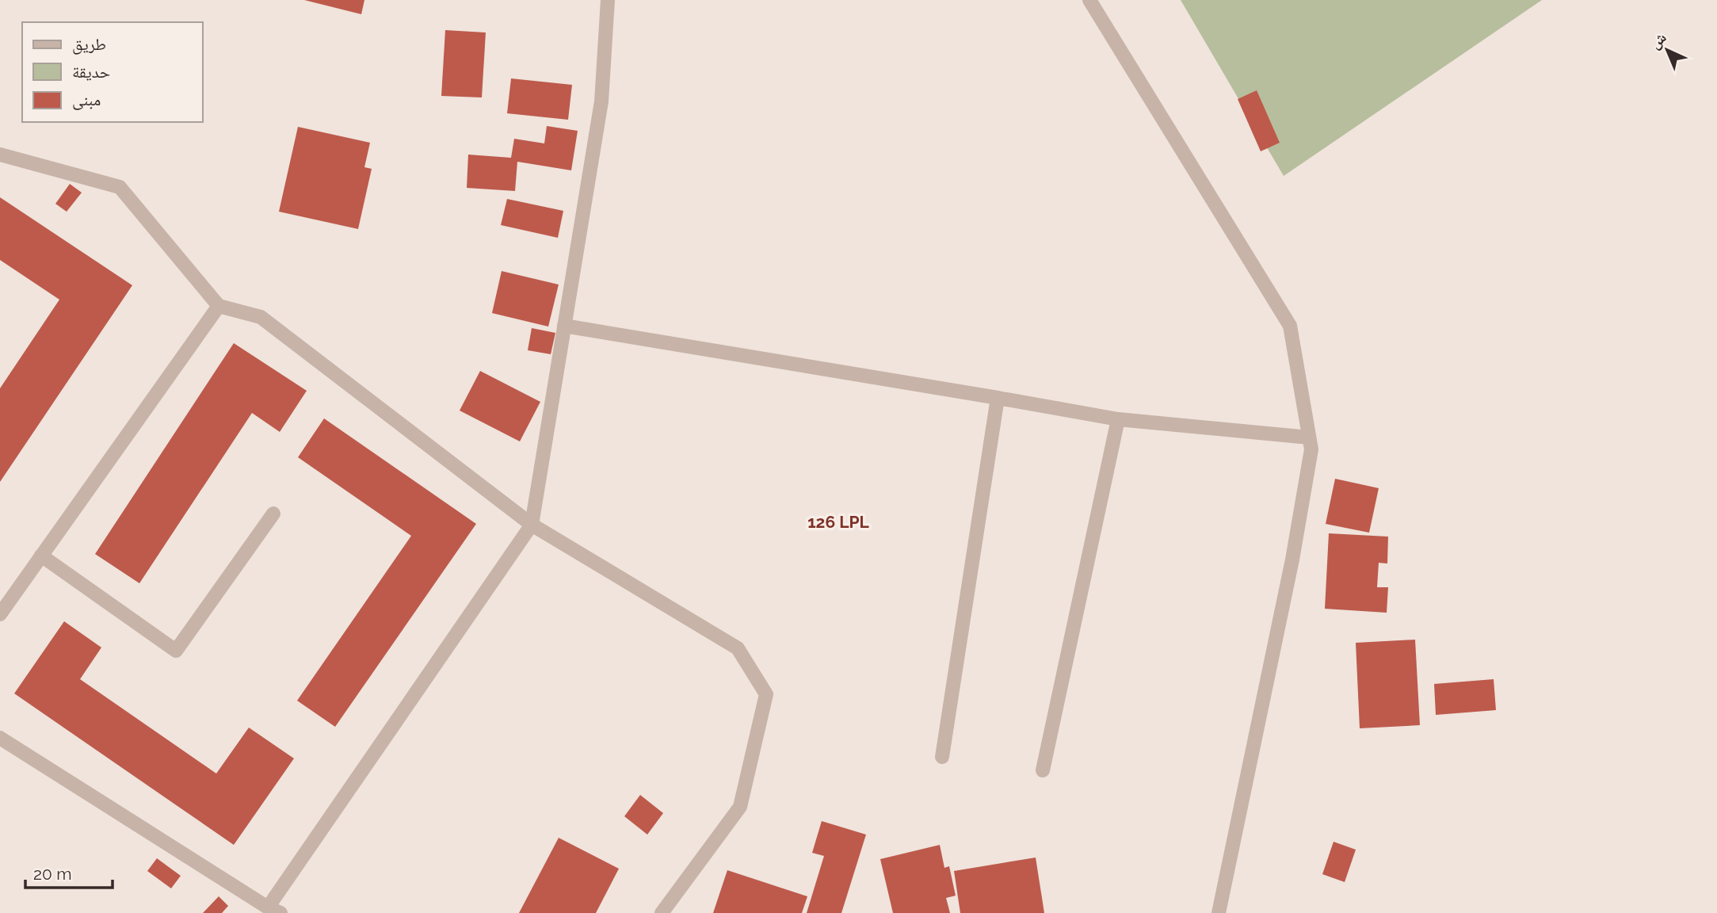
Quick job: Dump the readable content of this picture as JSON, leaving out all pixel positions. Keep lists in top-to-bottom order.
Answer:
{
  "districts": ["126 LPL"],
  "legend": ["طريق", "حديقة", "مبنى"],
  "scale_bar": "20 m",
  "north": "top left"
}
